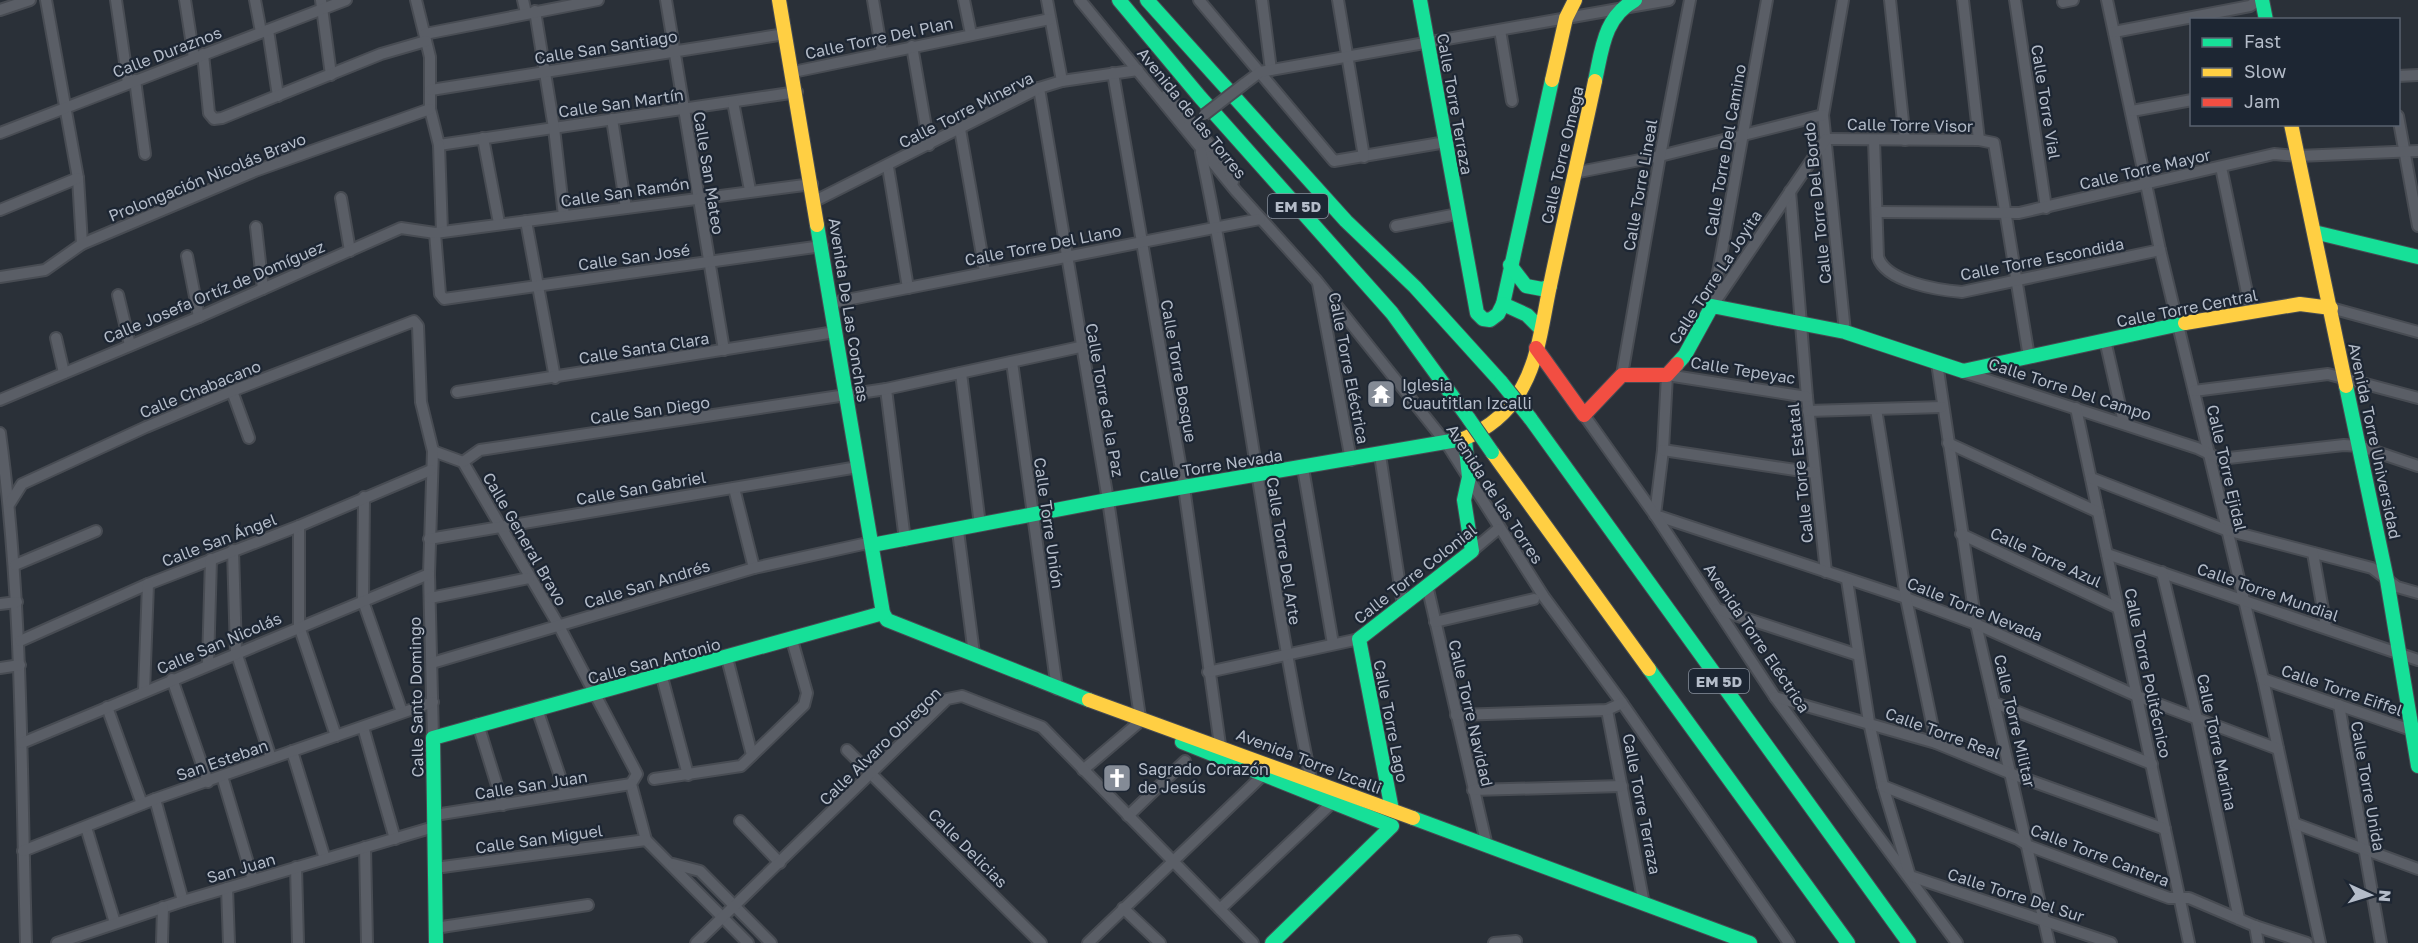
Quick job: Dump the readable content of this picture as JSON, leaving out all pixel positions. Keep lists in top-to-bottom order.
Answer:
{
  "streets": {
    "main road": [
      "Calle Torre Terraza",
      "Calle Torre Omega",
      "EM 5D",
      "Calle Torre La Joyita",
      "Calle Torre Central",
      "Avenida De Las Conchas",
      "Calle Tepeyac",
      "Calle Torre Del Campo",
      "Avenida Torre Universidad",
      "Calle Torre Nevada",
      "Calle Torre Colonial",
      "Avenida Torre Eléctrica",
      "Calle San Antonio",
      "Calle Santo Domingo",
      "Calle Torre Lago",
      "Avenida Torre Izcalli"
    ],
    "street": [
      "Calle Torre Del Plan",
      "Calle San Santiago",
      "Calle Duraznos",
      "Calle Torre Vial",
      "Calle San Martín",
      "Calle Torre Minerva",
      "Avenida de las Torres",
      "Calle Torre Visor",
      "Calle Torre Del Camino",
      "Calle Torre Mayor",
      "Calle San Mateo",
      "Prolongación Nicolás Bravo",
      "Calle Torre Lineal",
      "Calle San Ramón",
      "Calle Torre Del Bordo",
      "Calle Torre Del Llano",
      "Calle San José",
      "Calle Torre Escondida",
      "Calle Josefa Ortíz de Domíguez",
      "Calle Santa Clara",
      "Calle Torre Eléctrica",
      "Calle Torre Bosque",
      "Calle Chabacano",
      "Calle Torre de la Paz",
      "Calle San Diego",
      "Calle Torre Ejidal",
      "Calle Torre Estatal",
      "Calle San Gabriel",
      "Calle Torre Unión",
      "Calle General Bravo",
      "Calle San Ángel",
      "Calle Torre Del Arte",
      "Calle Torre Azul",
      "Calle San Andrés",
      "Calle Torre Mundial",
      "Calle San Nicolás",
      "Calle Torre Politécnico",
      "Calle Torre Eiffel",
      "Calle Torre Navidad",
      "Calle Torre Militar",
      "Calle Torre Real",
      "Calle Torre Marina",
      "Calle Alvaro Obregon",
      "San Esteban",
      "Calle San Juan",
      "Calle Torre Unida",
      "Calle San Miguel",
      "Calle Delicias",
      "Calle Torre Cantera",
      "San Juan",
      "Calle Torre Del Sur"
    ]
  },
  "crossings": [
    ["Calle Torre Del Plan", "Avenida De Las Conchas"],
    ["Calle San Santiago", "Calle San Mateo"],
    ["Calle San Santiago", "Avenida De Las Conchas"],
    ["Calle Torre Vial", "Calle Torre Mayor"],
    ["Calle San Martín", "Calle San Mateo"],
    ["Calle San Martín", "Avenida De Las Conchas"],
    ["Calle Torre Terraza", "Calle Torre Omega"],
    ["Calle Torre Terraza", "Avenida Torre Izcalli"],
    ["Calle Torre Minerva", "Avenida de las Torres"],
    ["Calle Torre Minerva", "Avenida De Las Conchas"],
    ["Calle Torre Minerva", "Calle Torre Bosque"],
    ["Calle Torre Minerva", "Calle Torre de la Paz"],
    ["Avenida de las Torres", "Calle Torre Del Llano"],
    ["Avenida de las Torres", "Calle Torre Eléctrica"],
    ["Avenida de las Torres", "Calle Torre Nevada"],
    ["Avenida de las Torres", "Calle Torre Del Arte"],
    ["Avenida de las Torres", "Calle Torre Colonial"],
    ["Calle Torre Visor", "Calle Torre Del Camino"],
    ["Calle Torre Visor", "Calle Torre Omega"],
    ["Calle Torre Visor", "Calle Torre Mayor"],
    ["Calle Torre Visor", "Calle Torre Lineal"],
    ["Calle Torre Visor", "Calle Torre Del Bordo"],
    ["Calle Torre Visor", "Calle Torre Escondida"],
    ["Calle Torre Visor", "Calle Torre La Joyita"],
    ["Calle Torre Del Camino", "Calle Torre La Joyita"],
    ["Calle Torre Del Camino", "Calle Torre Del Campo"],
    ["Calle Torre Omega", "Calle Torre Nevada"],
    ["Calle Torre Omega", "Avenida Torre Eléctrica"],
    ["Calle Torre Mayor", "Calle Torre Escondida"],
    ["Calle Torre Mayor", "Avenida Torre Universidad"],
    ["Calle Torre Mayor", "Calle Torre Ejidal"],
    ["Calle San Mateo", "Calle San Ramón"],
    ["Calle San Mateo", "Calle San José"],
    ["Calle San Mateo", "Calle Santa Clara"],
    ["Calle Torre Lineal", "Calle Tepeyac"],
    ["Calle San Ramón", "Calle San José"],
    ["Calle San Ramón", "Calle Josefa Ortíz de Domíguez"],
    ["Calle San Ramón", "Avenida De Las Conchas"],
    ["Calle Torre Del Bordo", "Calle Torre La Joyita"],
    ["Calle Torre Del Bordo", "Calle Torre Del Campo"],
    ["Calle Torre Del Llano", "Avenida De Las Conchas"],
    ["Calle Torre Del Llano", "Calle Torre Bosque"],
    ["Calle Torre Del Llano", "Calle Torre de la Paz"],
    ["Calle Torre Del Llano", "Calle Torre Del Arte"],
    ["Calle San José", "Calle Josefa Ortíz de Domíguez"],
    ["Calle San José", "Avenida De Las Conchas"],
    ["Calle Torre Escondida", "Calle Torre Ejidal"],
    ["Calle Torre La Joyita", "Calle Tepeyac"],
    ["Calle Torre La Joyita", "Calle Torre Del Campo"],
    ["Calle Torre La Joyita", "Calle Torre Estatal"],
    ["Calle Torre Central", "Calle Torre Del Campo"],
    ["Calle Torre Central", "Avenida Torre Universidad"],
    ["Calle Torre Central", "Calle Torre Ejidal"],
    ["Avenida De Las Conchas", "Calle Santa Clara"],
    ["Avenida De Las Conchas", "Calle San Diego"],
    ["Avenida De Las Conchas", "Calle Torre Nevada"],
    ["Avenida De Las Conchas", "Calle San Gabriel"],
    ["Avenida De Las Conchas", "Calle San Andrés"],
    ["Avenida De Las Conchas", "Calle San Antonio"],
    ["Avenida De Las Conchas", "Avenida Torre Izcalli"],
    ["Calle Torre Eléctrica", "Calle Torre Nevada"],
    ["Calle Tepeyac", "Calle Torre Estatal"],
    ["Calle Torre Bosque", "Calle Torre Nevada"],
    ["Calle Torre Bosque", "Calle Torre Colonial"],
    ["Calle Torre Bosque", "Avenida Torre Izcalli"],
    ["Calle Chabacano", "Calle General Bravo"],
    ["Calle Chabacano", "Calle Santo Domingo"],
    ["Calle Torre Del Campo", "Avenida Torre Universidad"],
    ["Calle Torre Del Campo", "Calle Torre Ejidal"],
    ["Calle Torre Del Campo", "Calle Torre Estatal"],
    ["Calle Torre Del Campo", "Calle Torre Politécnico"],
    ["Calle Torre Del Campo", "Calle Torre Militar"],
    ["Calle Torre de la Paz", "Calle San Diego"],
    ["Calle Torre de la Paz", "Calle Torre Nevada"],
    ["Calle Torre de la Paz", "Avenida Torre Izcalli"],
    ["Calle San Diego", "Calle Torre Unión"],
    ["Calle San Diego", "Calle General Bravo"],
    ["Avenida Torre Universidad", "Calle Torre Mundial"],
    ["Avenida Torre Universidad", "Calle Torre Eiffel"],
    ["Calle Torre Nevada", "Calle Torre Ejidal"],
    ["Calle Torre Nevada", "Calle Torre Estatal"],
    ["Calle Torre Nevada", "Calle Torre Unión"],
    ["Calle Torre Nevada", "Calle Torre Del Arte"],
    ["Calle Torre Nevada", "Calle San Andrés"],
    ["Calle Torre Nevada", "Avenida Torre Eléctrica"],
    ["Calle Torre Nevada", "Calle Torre Politécnico"],
    ["Calle Torre Nevada", "Calle Torre Militar"],
    ["Calle Torre Nevada", "Calle Torre Marina"],
    ["Calle Torre Ejidal", "Calle Torre Mundial"],
    ["Calle Torre Ejidal", "Calle Torre Eiffel"],
    ["Calle San Gabriel", "Calle General Bravo"],
    ["Calle San Gabriel", "Calle Santo Domingo"],
    ["Calle Torre Unión", "Avenida Torre Izcalli"],
    ["Calle General Bravo", "Calle San Andrés"],
    ["Calle General Bravo", "Calle San Antonio"],
    ["Calle General Bravo", "Calle Santo Domingo"],
    ["Calle General Bravo", "Calle San Juan"],
    ["Calle General Bravo", "Calle San Miguel"],
    ["Calle San Ángel", "Calle Santo Domingo"],
    ["Calle Torre Del Arte", "Calle Torre Colonial"],
    ["Calle Torre Del Arte", "Avenida Torre Izcalli"],
    ["Calle Torre Azul", "Calle Torre Politécnico"],
    ["Calle Torre Azul", "Calle Torre Militar"],
    ["Calle Torre Colonial", "Calle Torre Navidad"],
    ["Calle Torre Colonial", "Calle Torre Lago"],
    ["Calle San Andrés", "Calle Santo Domingo"],
    ["Calle Torre Mundial", "Calle Torre Politécnico"],
    ["Calle Torre Mundial", "Calle Torre Marina"],
    ["Avenida Torre Eléctrica", "Calle Torre Real"],
    ["Avenida Torre Eléctrica", "Calle Torre Del Sur"],
    ["Calle San Nicolás", "Calle Santo Domingo"],
    ["Calle San Antonio", "Calle Santo Domingo"],
    ["Calle San Antonio", "Avenida Torre Izcalli"],
    ["Calle Torre Politécnico", "Calle Torre Real"],
    ["Calle Torre Politécnico", "Calle Torre Cantera"],
    ["Calle Torre Eiffel", "Calle Torre Unida"],
    ["Calle Santo Domingo", "San Esteban"],
    ["Calle Santo Domingo", "Calle San Juan"],
    ["Calle Santo Domingo", "Calle San Miguel"],
    ["Calle Santo Domingo", "San Juan"],
    ["Calle Torre Navidad", "Avenida Torre Izcalli"],
    ["Calle Torre Lago", "Avenida Torre Izcalli"],
    ["Calle Torre Militar", "Calle Torre Real"],
    ["Calle Torre Militar", "Calle Torre Cantera"],
    ["Calle Torre Militar", "Calle Torre Del Sur"],
    ["Calle Torre Marina", "Calle Torre Cantera"],
    ["Calle Alvaro Obregon", "Calle Delicias"],
    ["Calle San Juan", "San Juan"]
  ],
  "places": {
    "temple": ["Iglesia Cuautitlan Izcalli"],
    "church": ["Sagrado Corazón de Jesús"]
  },
  "legend": ["Fast", "Slow", "Jam"],
  "north": "right"
}
